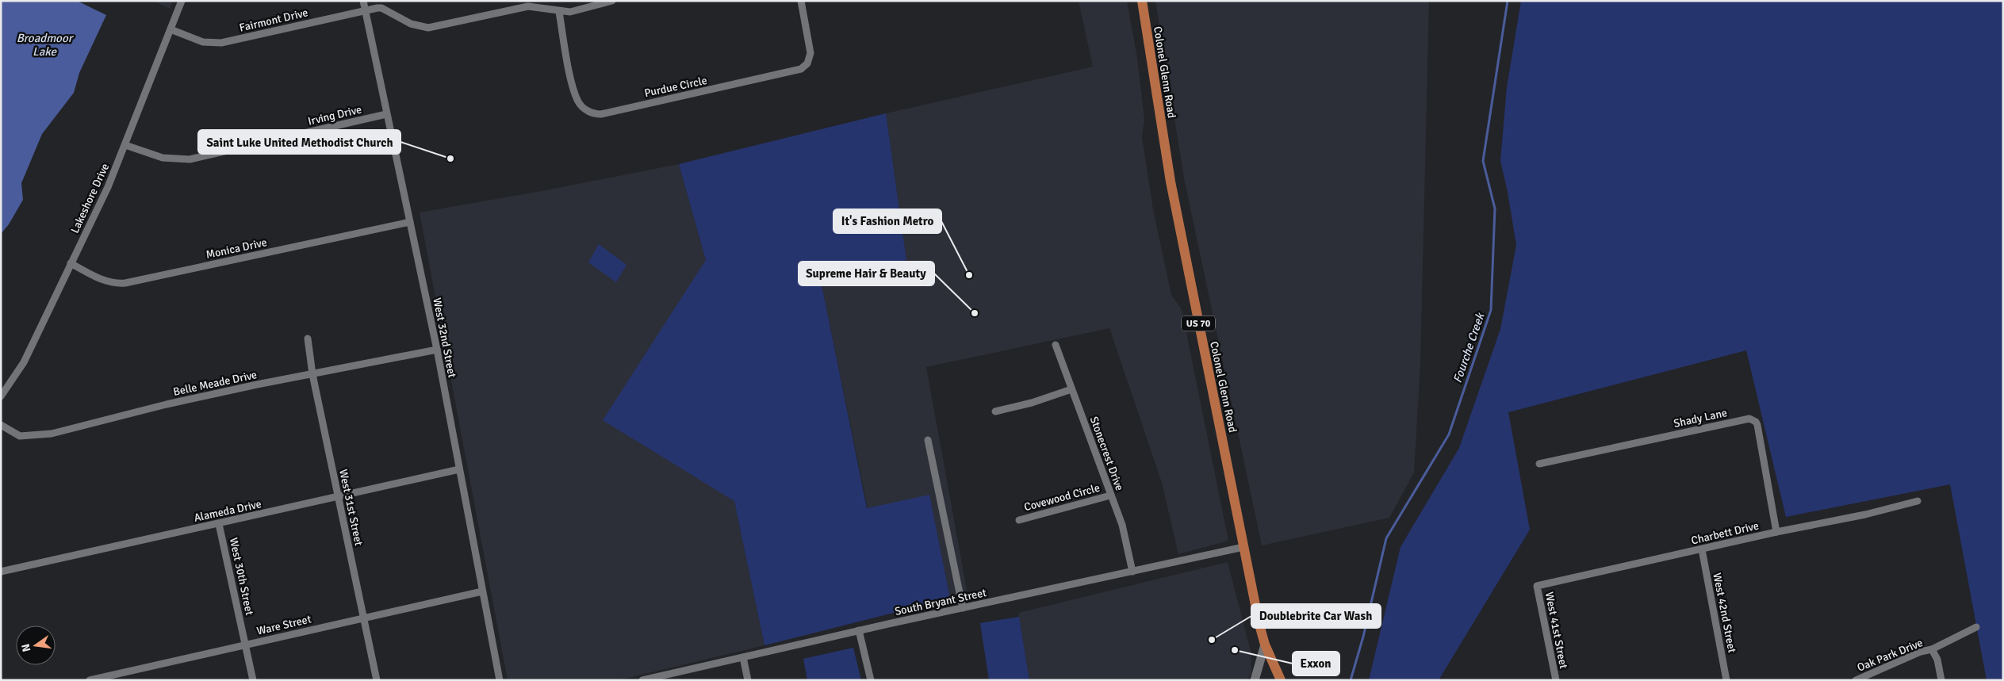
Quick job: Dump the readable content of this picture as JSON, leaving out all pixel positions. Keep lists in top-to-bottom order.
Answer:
{
  "streets": {
    "main road": ["Colonel Glenn Road", "US 70"],
    "street": [
      "Fairmont Drive",
      "Purdue Circle",
      "Irving Drive",
      "Lakeshore Drive",
      "Monica Drive",
      "West 32nd Street",
      "Belle Meade Drive",
      "Shady Lane",
      "Stonecrest Drive",
      "Covewood Circle",
      "West 31st Street",
      "Alameda Drive",
      "Charbett Drive",
      "West 30th Street",
      "South Bryant Street",
      "West 42nd Street",
      "Ware Street",
      "West 41st Street",
      "Oak Park Drive"
    ]
  },
  "crossings": [
    ["Fairmont Drive", "Purdue Circle"],
    ["Fairmont Drive", "Lakeshore Drive"],
    ["Fairmont Drive", "West 32nd Street"],
    ["Colonel Glenn Road", "South Bryant Street"],
    ["Irving Drive", "Lakeshore Drive"],
    ["Irving Drive", "West 32nd Street"],
    ["Lakeshore Drive", "Monica Drive"],
    ["Monica Drive", "West 32nd Street"],
    ["West 32nd Street", "Belle Meade Drive"],
    ["West 32nd Street", "Alameda Drive"],
    ["West 32nd Street", "Ware Street"],
    ["Belle Meade Drive", "West 31st Street"],
    ["Shady Lane", "Charbett Drive"],
    ["Stonecrest Drive", "Covewood Circle"],
    ["Stonecrest Drive", "South Bryant Street"],
    ["West 31st Street", "Alameda Drive"],
    ["West 31st Street", "Ware Street"],
    ["Alameda Drive", "West 30th Street"],
    ["Charbett Drive", "West 42nd Street"],
    ["Charbett Drive", "West 41st Street"],
    ["West 30th Street", "Ware Street"]
  ],
  "water": ["Broadmoor Lake", "Fourche Creek"],
  "places": [
    "Saint Luke United Methodist Church",
    "It's Fashion Metro",
    "Supreme Hair & Beauty",
    "Doublebrite Car Wash",
    "Exxon"
  ],
  "north": "left"
}
